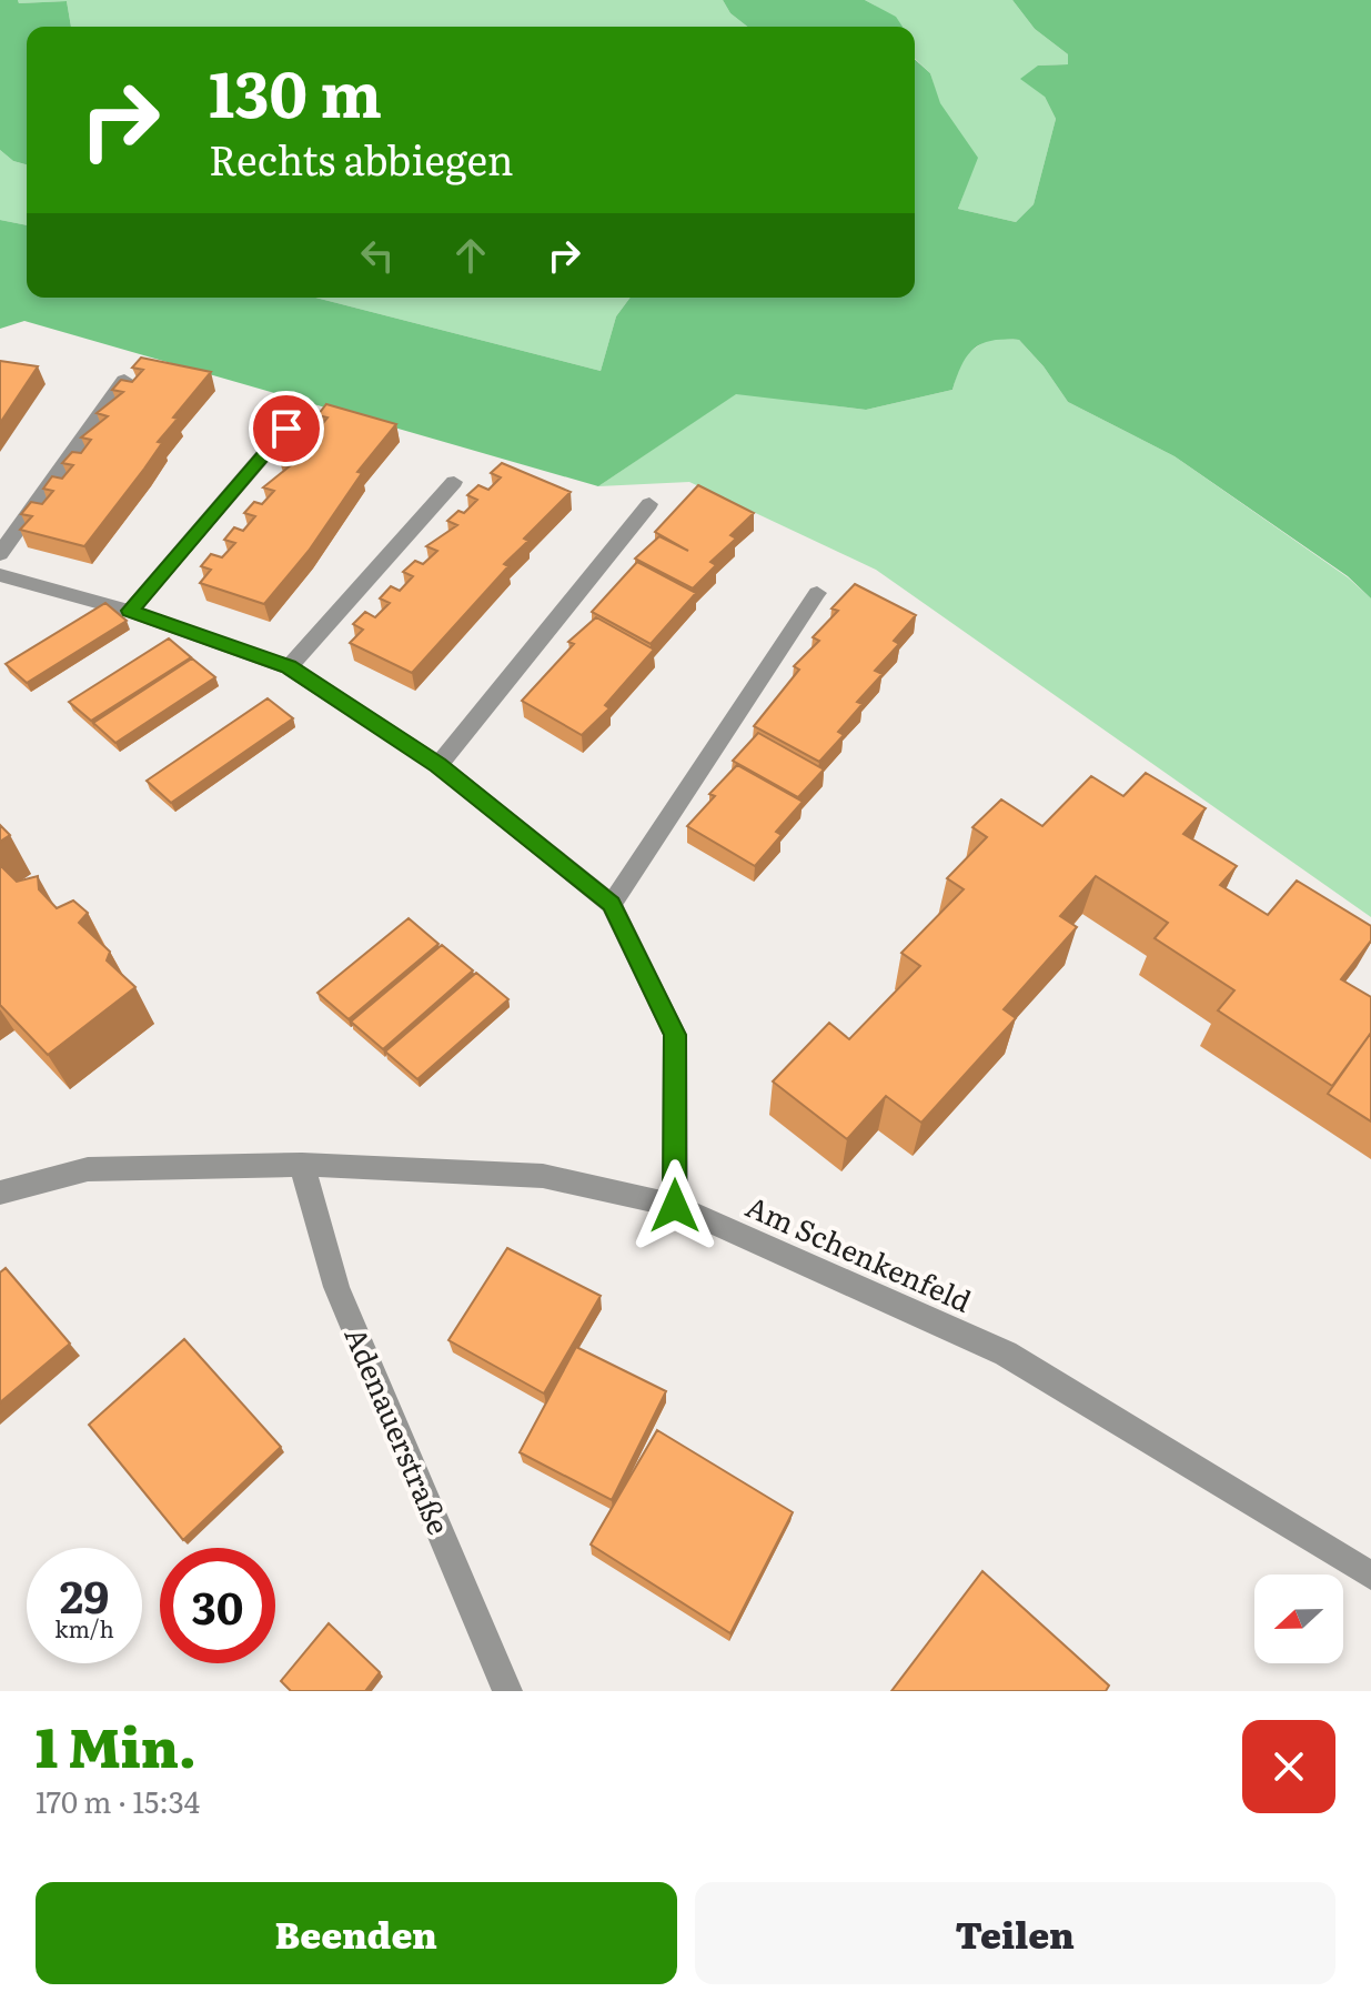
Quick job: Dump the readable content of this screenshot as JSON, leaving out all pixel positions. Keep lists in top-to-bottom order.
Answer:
{
  "streets": {
    "street": ["Am Schenkenfeld", "Adenauerstraße"]
  },
  "crossings": [
    ["Am Schenkenfeld", "Adenauerstraße"]
  ],
  "north": "left",
  "page": {
    "turn": ["130 m", "Rechts abbiegen"],
    "speed": "29 km/h",
    "limit": "30",
    "heading": ["1 Min.", "170 m · 15:34"],
    "buttons": ["Beenden", "Teilen"]
  }
}
